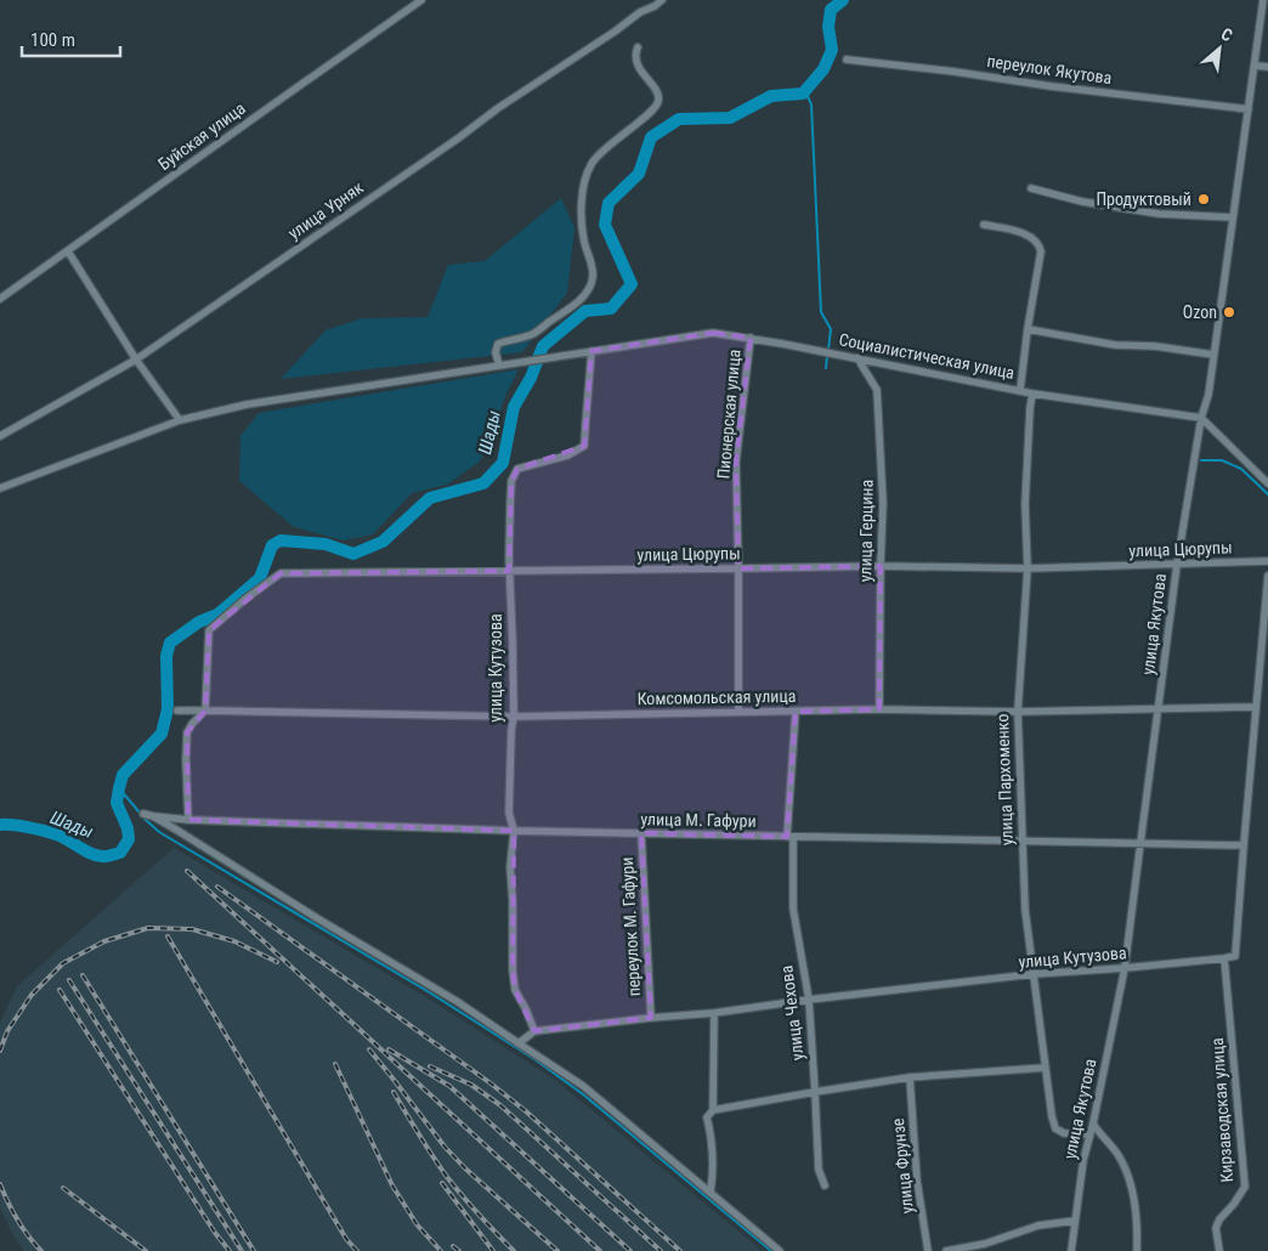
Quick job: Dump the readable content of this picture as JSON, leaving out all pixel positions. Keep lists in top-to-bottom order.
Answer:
{
  "streets": {
    "street": [
      "переулок Якутова",
      "Буйская улица",
      "улица Урняк",
      "Социалистическая улица",
      "Пионерская улица",
      "улица Герцина",
      "улица Цюрупы",
      "улица Якутова",
      "улица Кутузова",
      "Комсомольская улица",
      "улица Пархоменко",
      "улица М. Гафури",
      "переулок М. Гафури",
      "улица Чехова",
      "Кирзаводская улица",
      "улица Фрунзе"
    ]
  },
  "crossings": [
    ["переулок Якутова", "улица Якутова"],
    ["Социалистическая улица", "Пионерская улица"],
    ["Социалистическая улица", "улица Герцина"],
    ["Социалистическая улица", "улица Якутова"],
    ["Социалистическая улица", "улица Кутузова"],
    ["Социалистическая улица", "улица Пархоменко"],
    ["Пионерская улица", "улица Цюрупы"],
    ["Пионерская улица", "Комсомольская улица"],
    ["улица Герцина", "улица Цюрупы"],
    ["улица Герцина", "Комсомольская улица"],
    ["улица Цюрупы", "улица Якутова"],
    ["улица Цюрупы", "улица Кутузова"],
    ["улица Цюрупы", "Комсомольская улица"],
    ["улица Цюрупы", "улица Пархоменко"],
    ["улица Якутова", "улица Кутузова"],
    ["улица Якутова", "Комсомольская улица"],
    ["улица Якутова", "улица Пархоменко"],
    ["улица Якутова", "улица М. Гафури"],
    ["улица Кутузова", "Комсомольская улица"],
    ["улица Кутузова", "улица Пархоменко"],
    ["улица Кутузова", "улица М. Гафури"],
    ["улица Кутузова", "переулок М. Гафури"],
    ["улица Кутузова", "улица Чехова"],
    ["улица Кутузова", "Кирзаводская улица"],
    ["Комсомольская улица", "улица Пархоменко"],
    ["Комсомольская улица", "улица Чехова"],
    ["улица Пархоменко", "улица М. Гафури"],
    ["улица М. Гафури", "переулок М. Гафури"],
    ["улица М. Гафури", "улица Чехова"]
  ],
  "water": ["Шады"],
  "places": ["Продуктовый", "Ozon"],
  "scale_bar": "100 m",
  "north": "top right"
}
